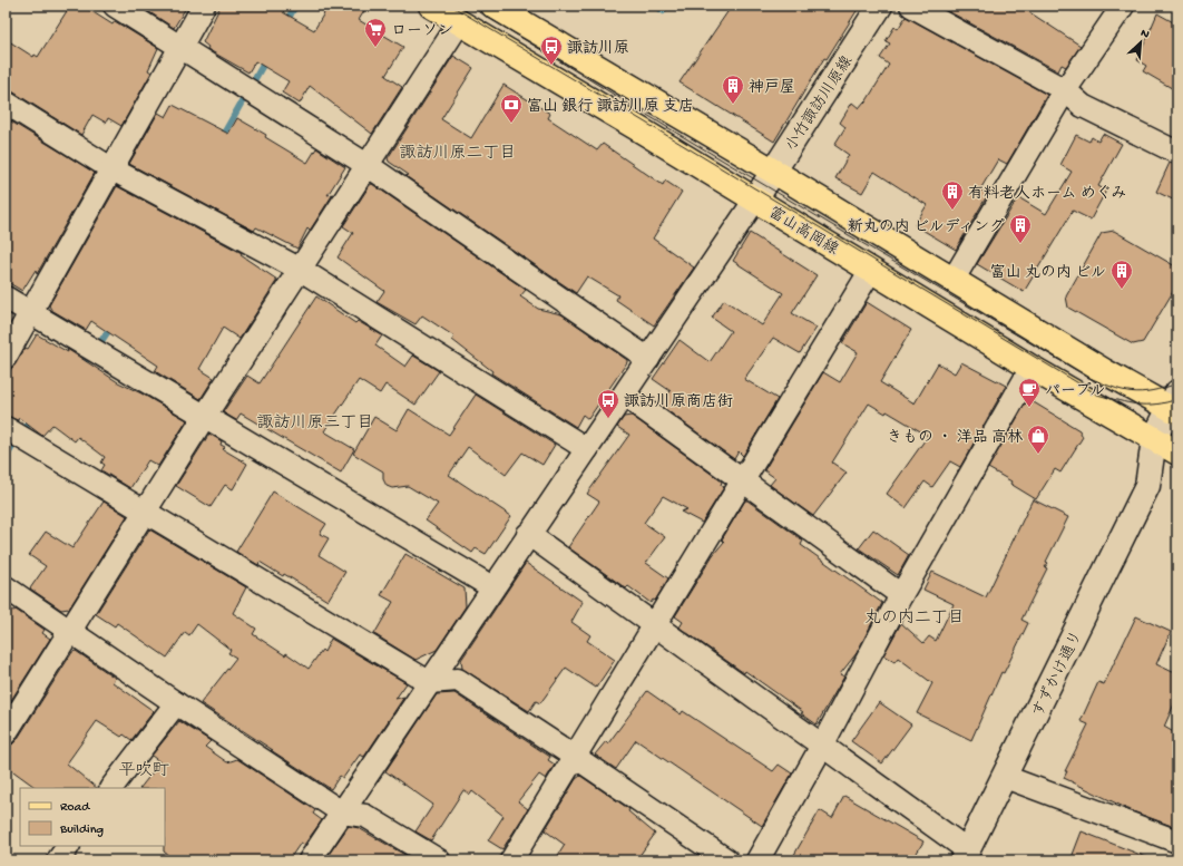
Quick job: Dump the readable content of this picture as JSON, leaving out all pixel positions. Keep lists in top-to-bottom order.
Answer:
{
  "streets": {
    "main road": ["富山高岡線"],
    "street": ["小竹諏訪川原線", "すずかけ通り"]
  },
  "crossings": [
    ["小竹諏訪川原線", "富山高岡線"]
  ],
  "districts": [
    "諏訪川原二丁目",
    "諏訪川原三丁目",
    "丸の内二丁目",
    "平吹町"
  ],
  "places": {
    "supermarket": ["ローソン"],
    "bus stop": ["諏訪川原", "諏訪川原商店街"],
    "building": [
      "神戸屋",
      "有料老人ホーム めぐみ",
      "新丸の内 ビルディング",
      "富山 丸の内 ビル"
    ],
    "bank": ["富山 銀行 諏訪川原 支店"],
    "cafe": ["パープル"],
    "shop": ["きもの ・ 洋品 高林"]
  },
  "legend": ["Road", "Building"],
  "north": "top right"
}
